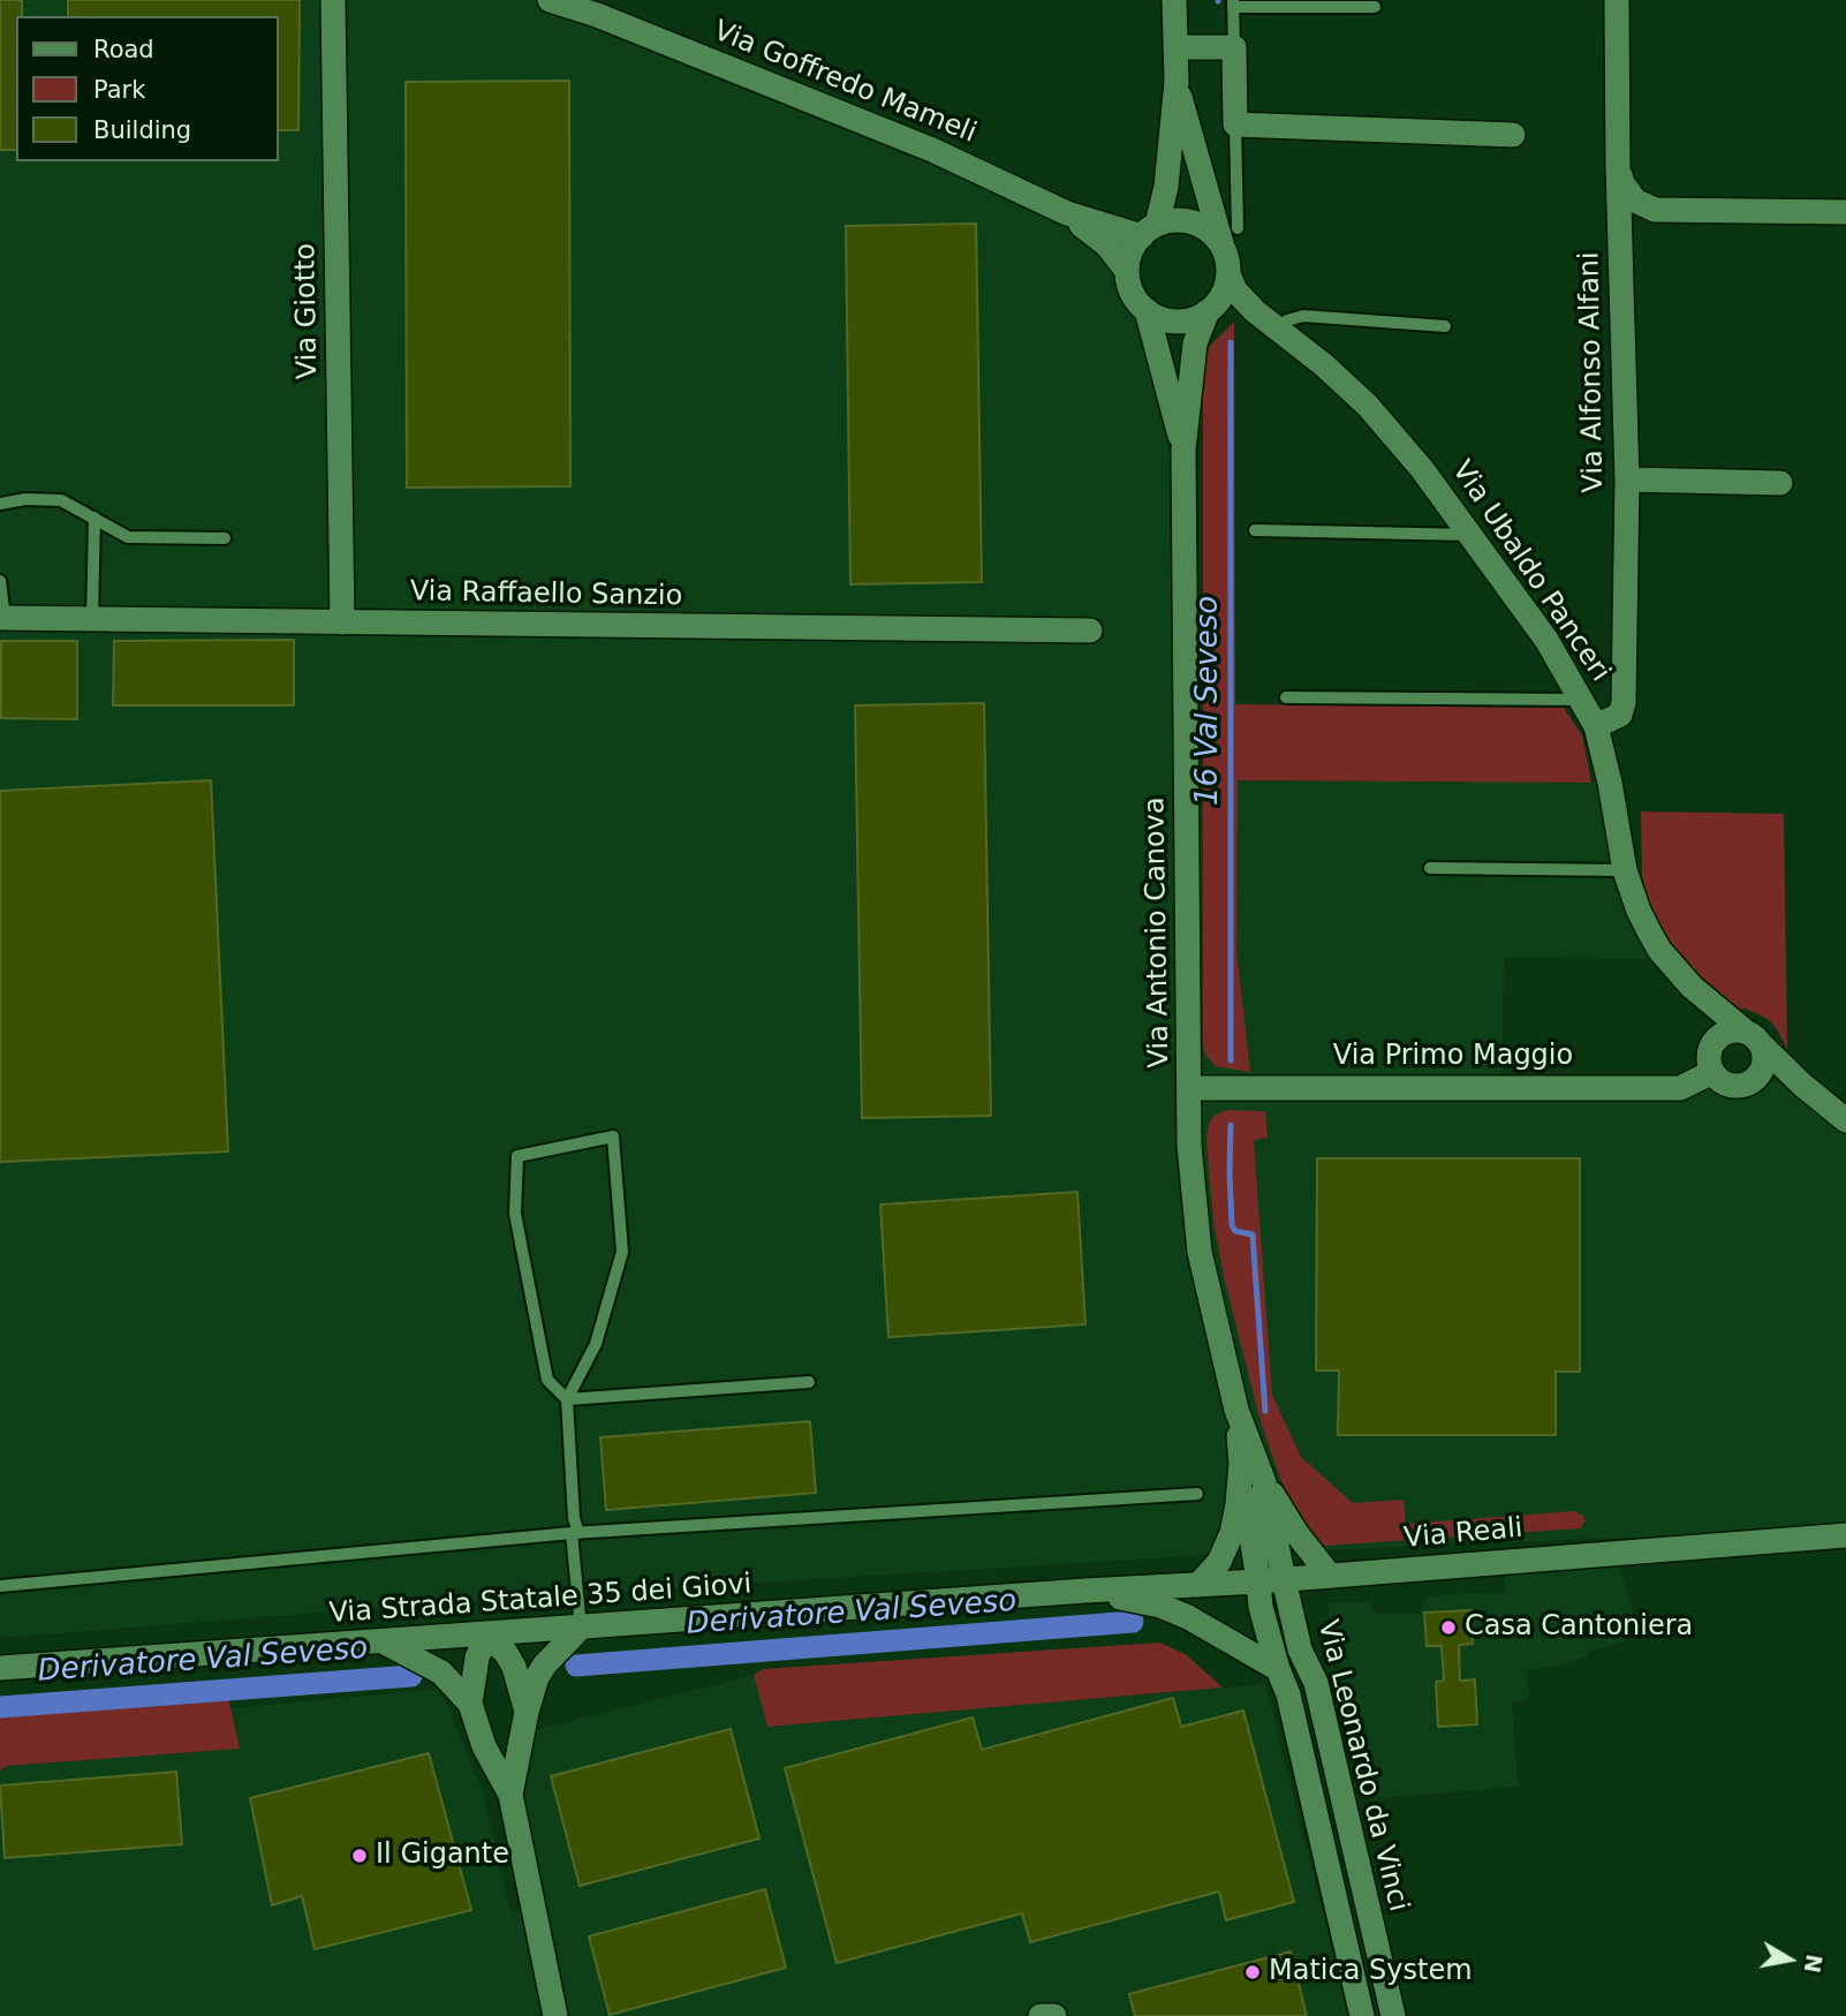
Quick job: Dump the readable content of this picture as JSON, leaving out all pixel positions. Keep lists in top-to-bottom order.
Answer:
{
  "streets": {
    "street": [
      "Via Goffredo Mameli",
      "Via Giotto",
      "Via Alfonso Alfani",
      "Via Ubaldo Panceri",
      "Via Raffaello Sanzio",
      "Via Antonio Canova",
      "Via Primo Maggio",
      "Via Reali",
      "Via Strada Statale 35 dei Giovi",
      "Via Leonardo da Vinci"
    ]
  },
  "crossings": [
    ["Via Giotto", "Via Raffaello Sanzio"],
    ["Via Alfonso Alfani", "Via Ubaldo Panceri"],
    ["Via Ubaldo Panceri", "Via Antonio Canova"],
    ["Via Ubaldo Panceri", "Via Primo Maggio"],
    ["Via Antonio Canova", "Via Primo Maggio"],
    ["Via Antonio Canova", "Via Reali"],
    ["Via Antonio Canova", "Via Leonardo da Vinci"],
    ["Via Reali", "Via Strada Statale 35 dei Giovi"],
    ["Via Reali", "Via Leonardo da Vinci"]
  ],
  "water": ["16 Val Seveso", "Derivatore Val Seveso"],
  "places": ["Casa Cantoniera", "Il Gigante", "Matica System"],
  "legend": ["Road", "Park", "Building"],
  "north": "right"
}
